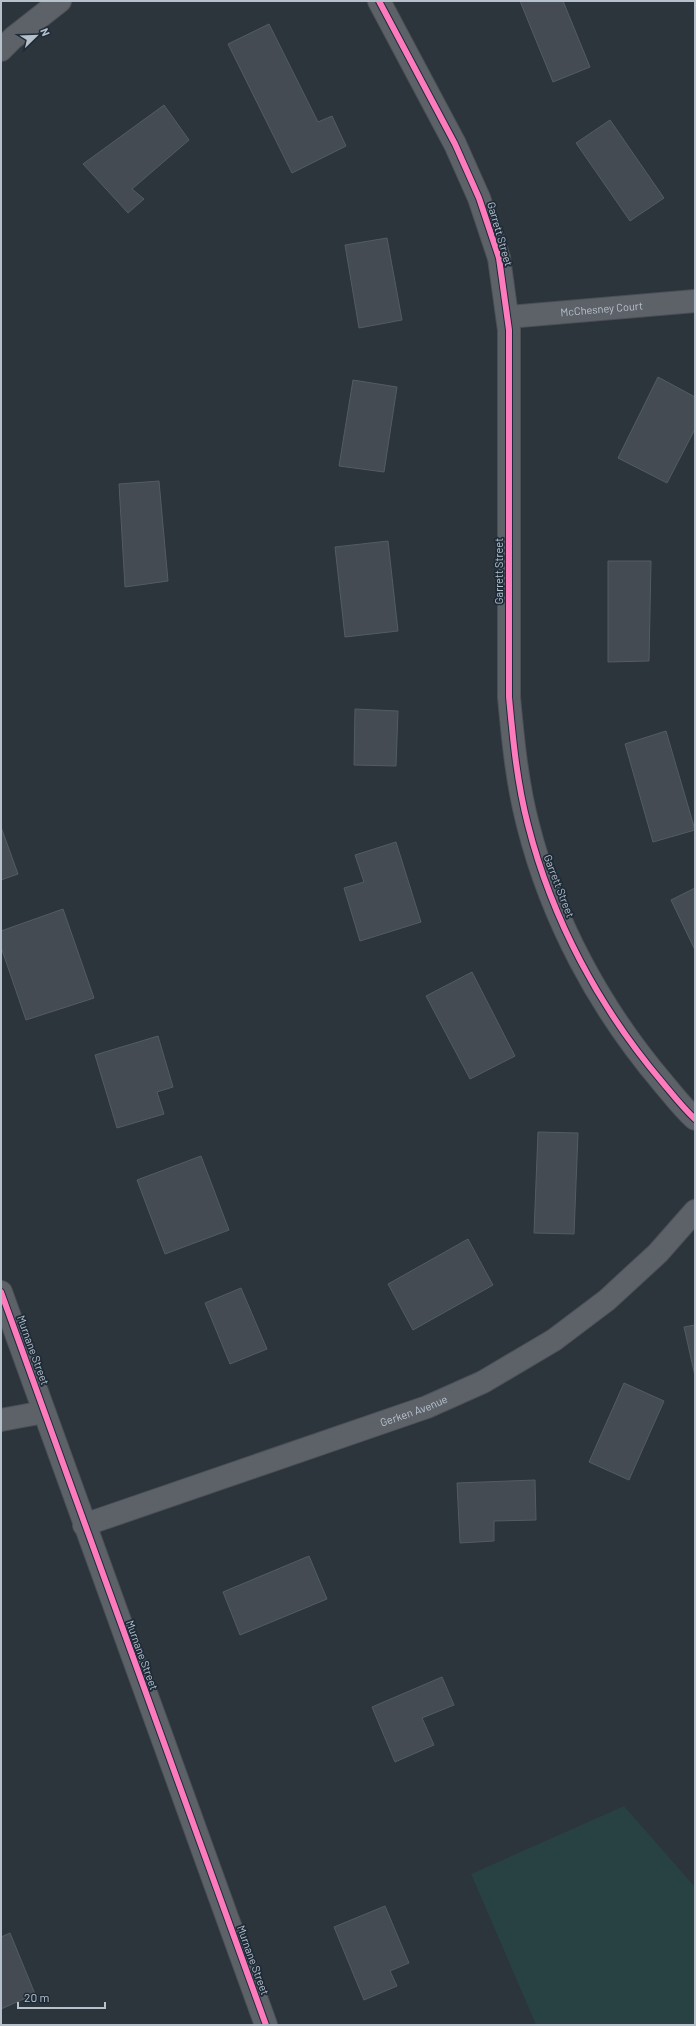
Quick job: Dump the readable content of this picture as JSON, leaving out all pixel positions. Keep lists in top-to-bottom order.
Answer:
{
  "streets": {
    "street": [
      "Garrett Street",
      "McChesney Court",
      "Murnane Street",
      "Gerken Avenue"
    ]
  },
  "crossings": [
    ["Garrett Street", "McChesney Court"],
    ["Murnane Street", "Gerken Avenue"]
  ],
  "scale_bar": "20 m",
  "north": "top right"
}
